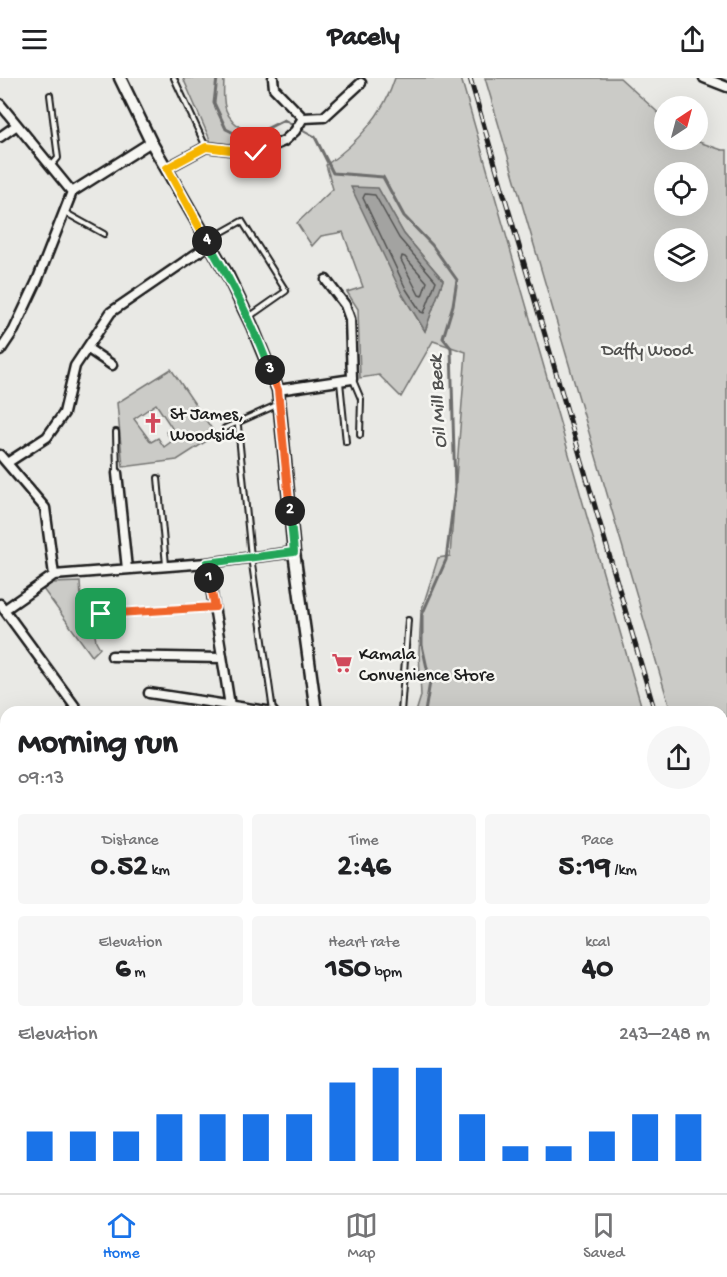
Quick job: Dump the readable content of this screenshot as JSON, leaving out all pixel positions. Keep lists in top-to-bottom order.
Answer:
{
  "water": ["Oil Mill Beck"],
  "parks": ["Daffy Wood"],
  "places": {
    "church": ["St James, Woodside"],
    "supermarket": ["Kamala Convenience Store"]
  },
  "north": "top right",
  "page": {
    "header": "Pacely",
    "pins": [
      "4",
      "3",
      "2",
      "1"
    ],
    "heading": ["Morning run", "09:13"],
    "stats": [
      ["Distance", "0.52 km"],
      ["Time", "2:46"],
      ["Pace", "5:19 /km"],
      ["Elevation", "6 m"],
      ["Heart rate", "150 bpm"],
      ["kcal", "40"]
    ],
    "chart": ["Elevation", "243–248 m"],
    "tabs": ["Home", "Map", "Saved"]
  }
}
